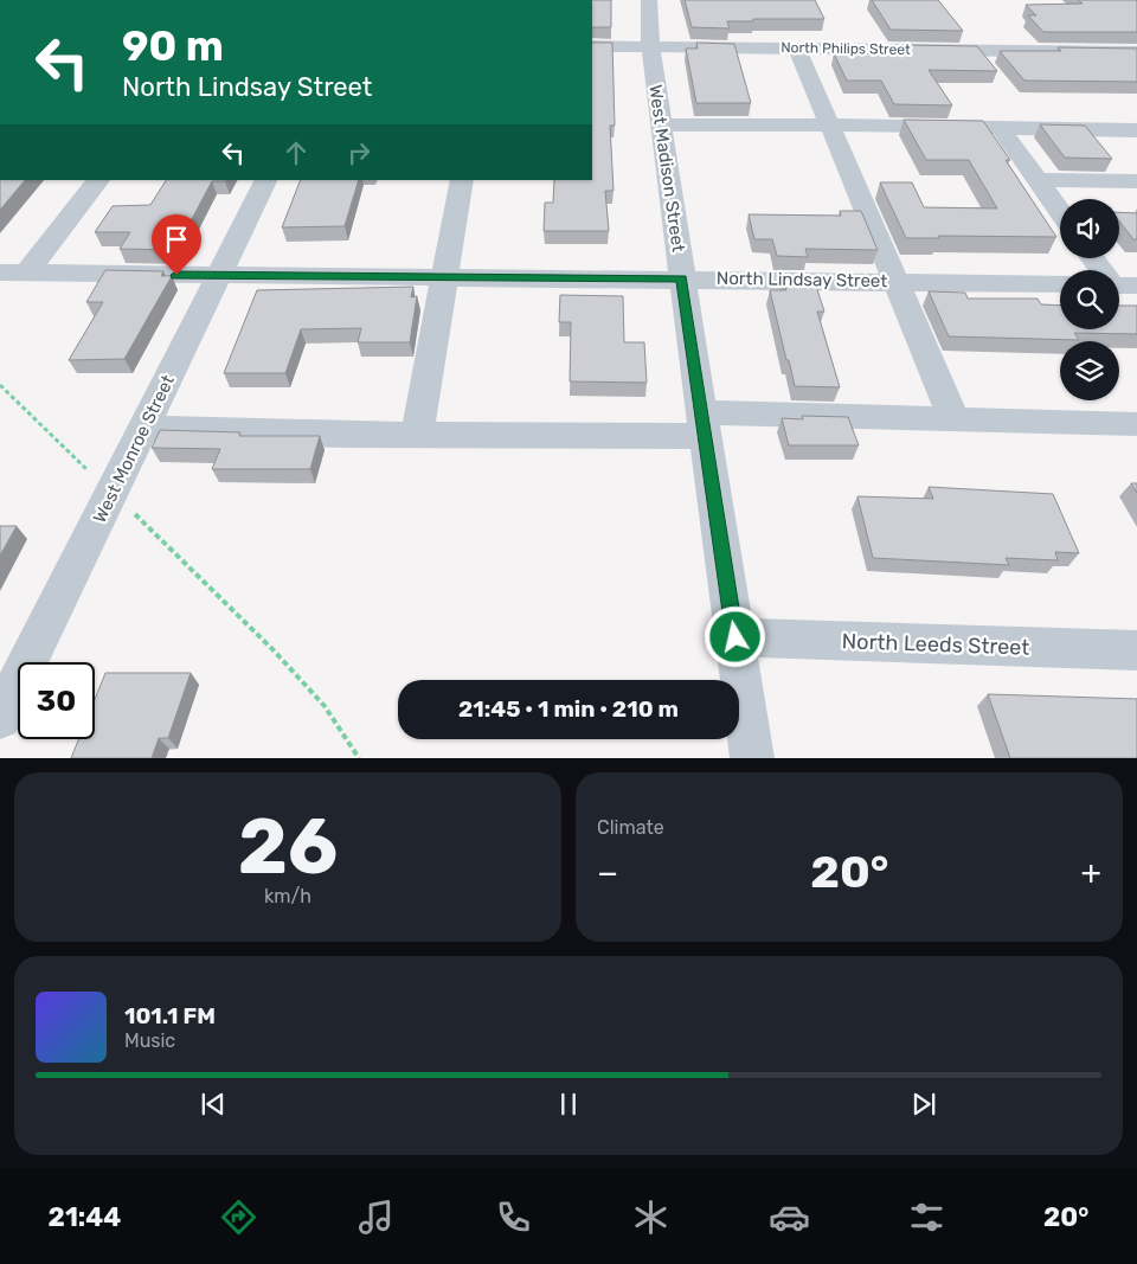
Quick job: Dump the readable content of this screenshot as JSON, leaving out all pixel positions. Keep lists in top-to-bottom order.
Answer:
{
  "streets": {
    "street": [
      "North Philips Street",
      "West Madison Street",
      "North Lindsay Street",
      "West Monroe Street",
      "North Leeds Street"
    ]
  },
  "crossings": [
    ["North Philips Street", "West Madison Street"],
    ["West Madison Street", "North Lindsay Street"],
    ["West Madison Street", "North Leeds Street"],
    ["North Lindsay Street", "West Monroe Street"]
  ],
  "page": {
    "turn": ["90 m", "North Lindsay Street"],
    "limit": "30",
    "trip": "21:45 · 1 min · 210 m",
    "tile": [
      ["26", "km/h"],
      "Climate"
    ],
    "heat": ["−", "20°", "+"],
    "song": ["101.1 FM", "Music"],
    "tabs": ["21:44", "20°"]
  }
}
